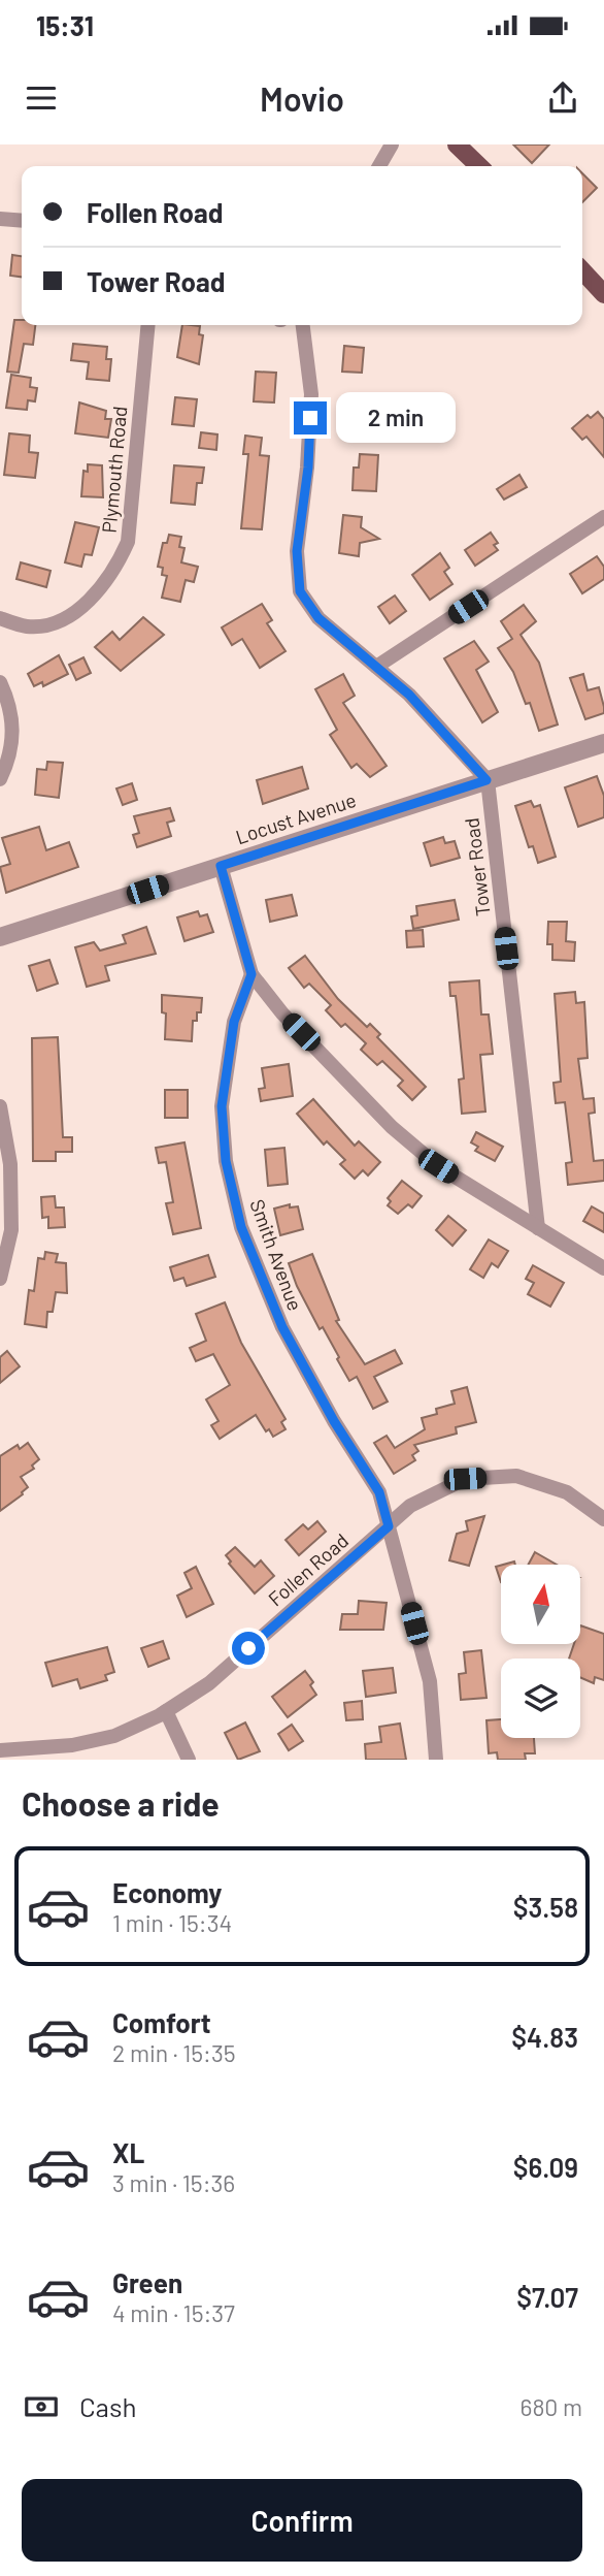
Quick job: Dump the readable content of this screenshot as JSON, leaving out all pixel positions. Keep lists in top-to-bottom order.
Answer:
{
  "streets": {
    "street": [
      "Plymouth Road",
      "Locust Avenue",
      "Tower Road",
      "Smith Avenue",
      "Follen Road"
    ]
  },
  "crossings": [
    ["Locust Avenue", "Tower Road"],
    ["Smith Avenue", "Follen Road"]
  ],
  "north": "top",
  "page": {
    "status": "15:31",
    "header": "Movio",
    "banner": ["Follen Road", "Tower Road"],
    "bubble": "2 min",
    "heading": "Choose a ride",
    "list": [
      {
        "name": "Economy",
        "note": "1 min · 15:34",
        "value": "$3.58"
      },
      {
        "name": "Comfort",
        "note": "2 min · 15:35",
        "value": "$4.83"
      },
      {
        "name": "XL",
        "note": "3 min · 15:36",
        "value": "$6.09"
      },
      {
        "name": "Green",
        "note": "4 min · 15:37",
        "value": "$7.07"
      }
    ],
    "pay": ["Cash", "680 m"],
    "buttons": "Confirm"
  }
}
